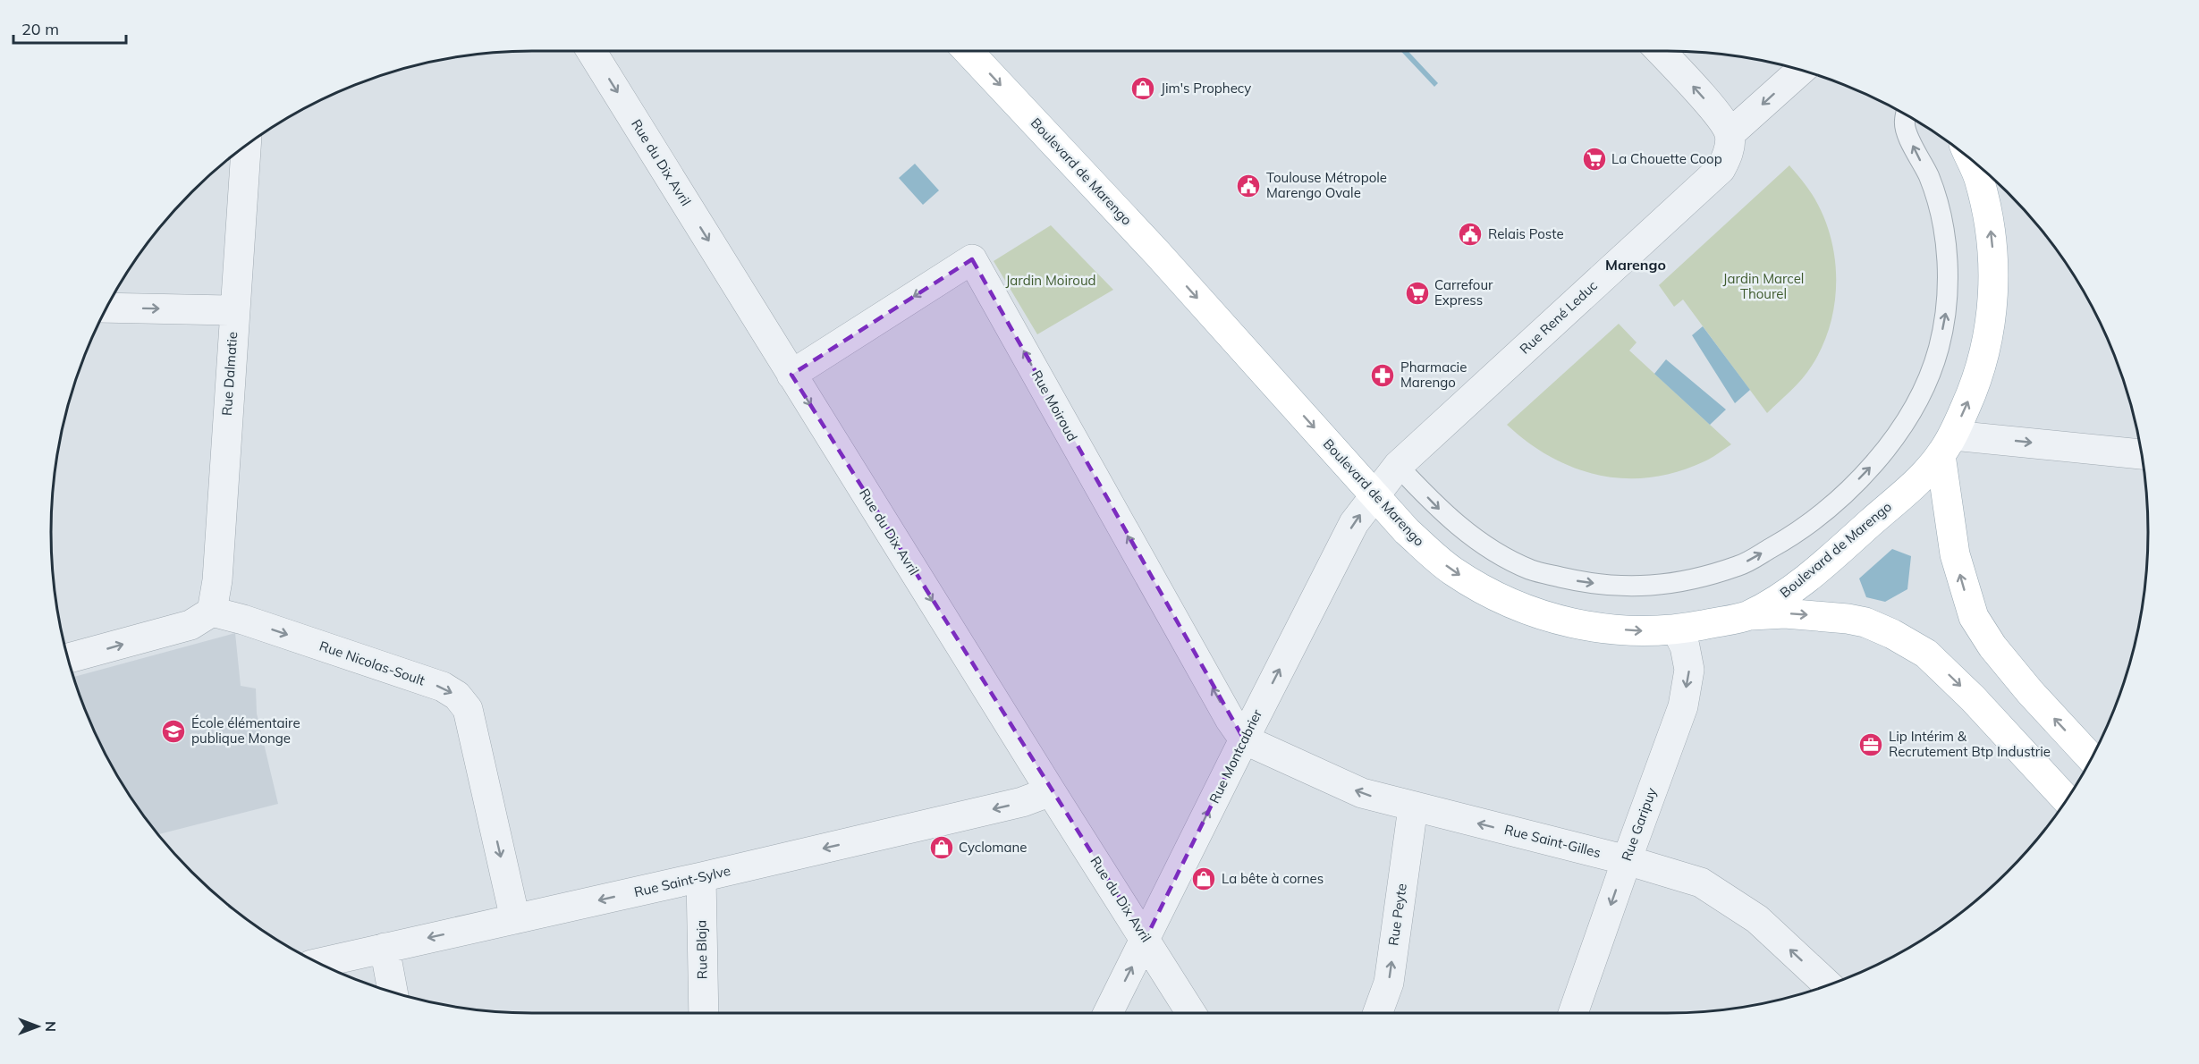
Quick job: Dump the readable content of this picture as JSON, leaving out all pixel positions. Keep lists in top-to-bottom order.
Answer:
{
  "streets": {
    "main road": ["Boulevard de Marengo"],
    "street": [
      "Rue du Dix Avril",
      "Rue René Leduc",
      "Rue Dalmatie",
      "Rue Moiroud",
      "Rue Nicolas-Soult",
      "Rue Montcabrier",
      "Rue Garipuy",
      "Rue Saint-Gilles",
      "Rue Saint-Sylve",
      "Rue Peyte",
      "Rue Blaja"
    ]
  },
  "crossings": [
    ["Rue du Dix Avril", "Rue Moiroud"],
    ["Rue du Dix Avril", "Rue Montcabrier"],
    ["Rue du Dix Avril", "Rue Saint-Sylve"],
    ["Boulevard de Marengo", "Rue René Leduc"],
    ["Boulevard de Marengo", "Rue Montcabrier"],
    ["Boulevard de Marengo", "Rue Garipuy"],
    ["Rue René Leduc", "Rue Montcabrier"],
    ["Rue Dalmatie", "Rue Nicolas-Soult"],
    ["Rue Moiroud", "Rue Montcabrier"],
    ["Rue Moiroud", "Rue Saint-Gilles"],
    ["Rue Nicolas-Soult", "Rue Saint-Sylve"],
    ["Rue Montcabrier", "Rue Saint-Gilles"],
    ["Rue Garipuy", "Rue Saint-Gilles"],
    ["Rue Saint-Gilles", "Rue Peyte"],
    ["Rue Saint-Sylve", "Rue Blaja"]
  ],
  "one_way": [
    "Rue du Dix Avril",
    "Rue Nicolas-Soult",
    "Rue Montcabrier",
    "Rue Garipuy",
    "Rue Saint-Gilles",
    "Rue Saint-Sylve",
    "Rue Peyte"
  ],
  "districts": ["Marengo"],
  "parks": ["Jardin Marcel Thourel", "Jardin Moiroud"],
  "places": {
    "shop": ["Jim's Prophecy", "Cyclomane", "La bête à cornes"],
    "supermarket": ["La Chouette Coop", "Carrefour Express"],
    "public building": ["Toulouse Métropole Marengo Ovale", "Relais Poste"],
    "pharmacy": ["Pharmacie Marengo"],
    "school or university": ["École élémentaire publique Monge"],
    "office": ["Lip Intérim & Recrutement Btp Industrie"]
  },
  "scale_bar": "20 m",
  "north": "right"
}
